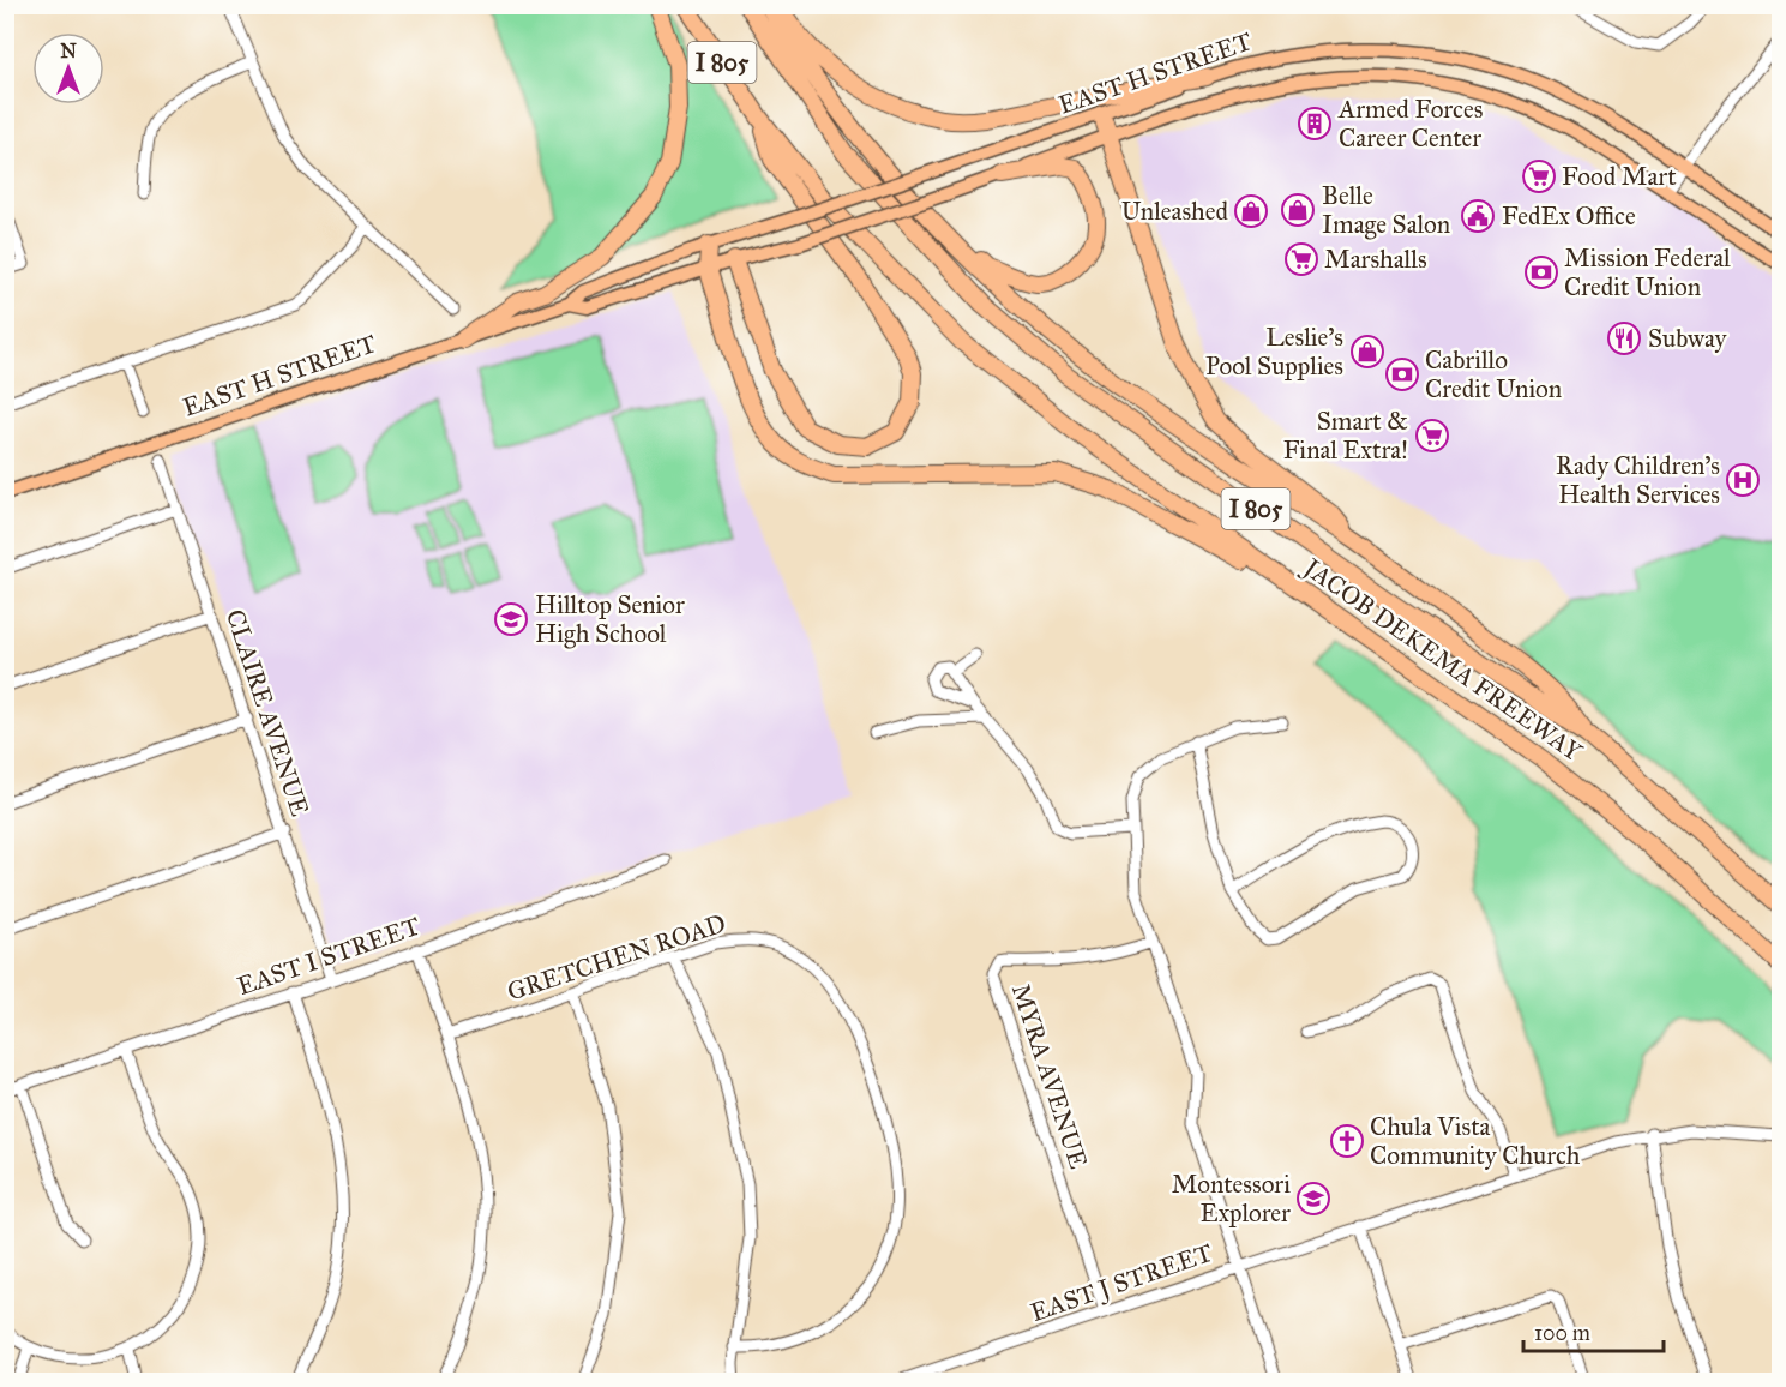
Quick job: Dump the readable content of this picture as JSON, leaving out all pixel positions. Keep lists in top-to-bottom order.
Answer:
{
  "streets": {
    "highway": ["I 805", "JACOB DEKEMA FREEWAY"],
    "main road": ["EAST H STREET"],
    "street": [
      "CLAIRE AVENUE",
      "EAST I STREET",
      "GRETCHEN ROAD",
      "MYRA AVENUE",
      "EAST J STREET"
    ]
  },
  "crossings": [
    ["CLAIRE AVENUE", "EAST I STREET"],
    ["MYRA AVENUE", "EAST J STREET"]
  ],
  "places": {
    "building": ["Armed Forces Career Center"],
    "supermarket": ["Food Mart", "Marshalls", "Smart & Final Extra!"],
    "shop": ["Belle Image Salon", "Unleashed", "Leslie's Pool Supplies"],
    "public building": ["FedEx Office"],
    "bank": ["Mission Federal Credit Union", "Cabrillo Credit Union"],
    "restaurant": ["Subway"],
    "hospital": ["Rady Children's Health Services"],
    "school or university": ["Hilltop Senior High School", "Montessori Explorer"],
    "church": ["Chula Vista Community Church"]
  },
  "scale_bar": "100 m",
  "north": "top"
}
